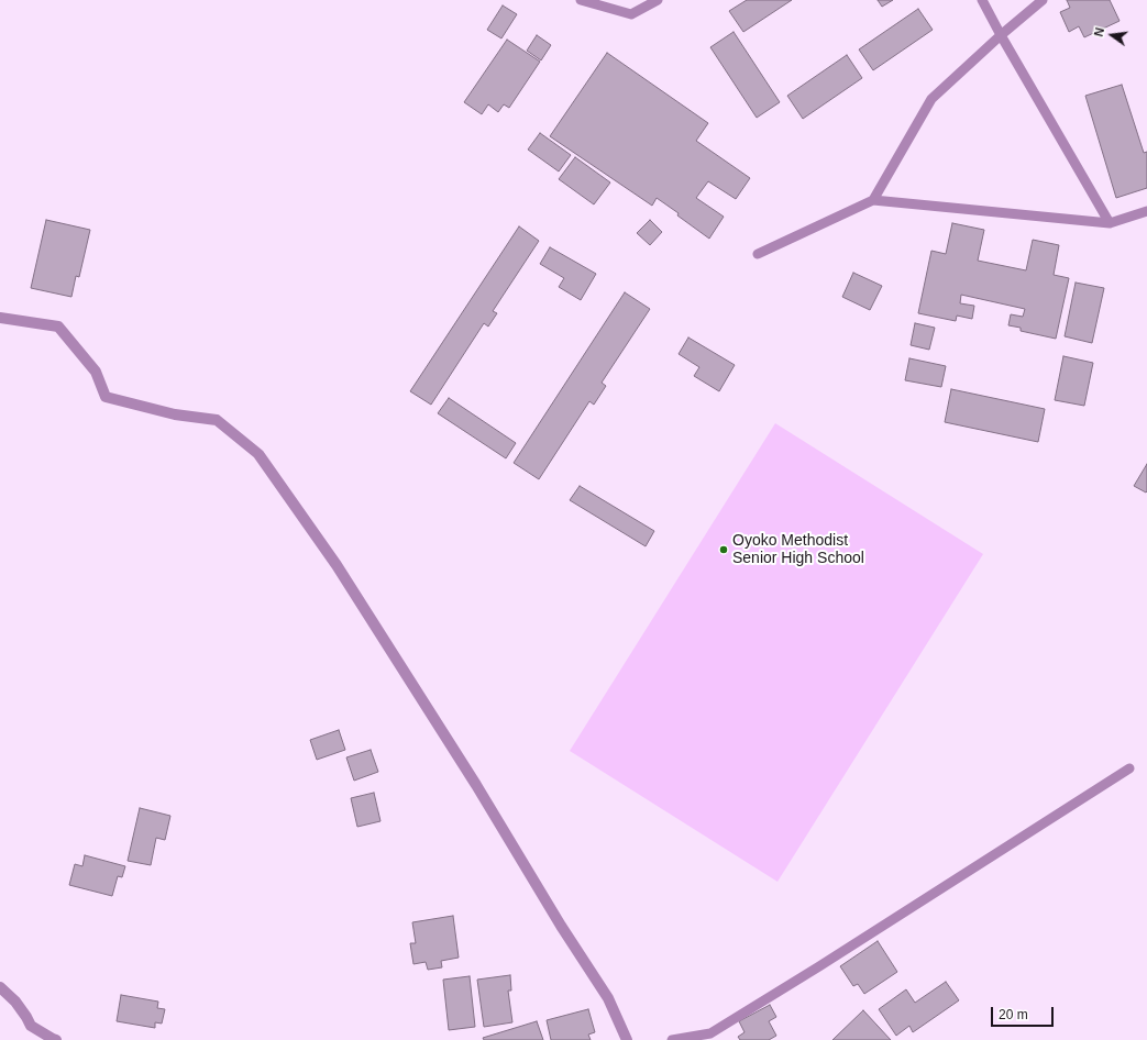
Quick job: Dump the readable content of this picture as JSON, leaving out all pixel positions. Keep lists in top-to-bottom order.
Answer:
{
  "places": ["Oyoko Methodist Senior High School"],
  "scale_bar": "20 m",
  "north": "left"
}
